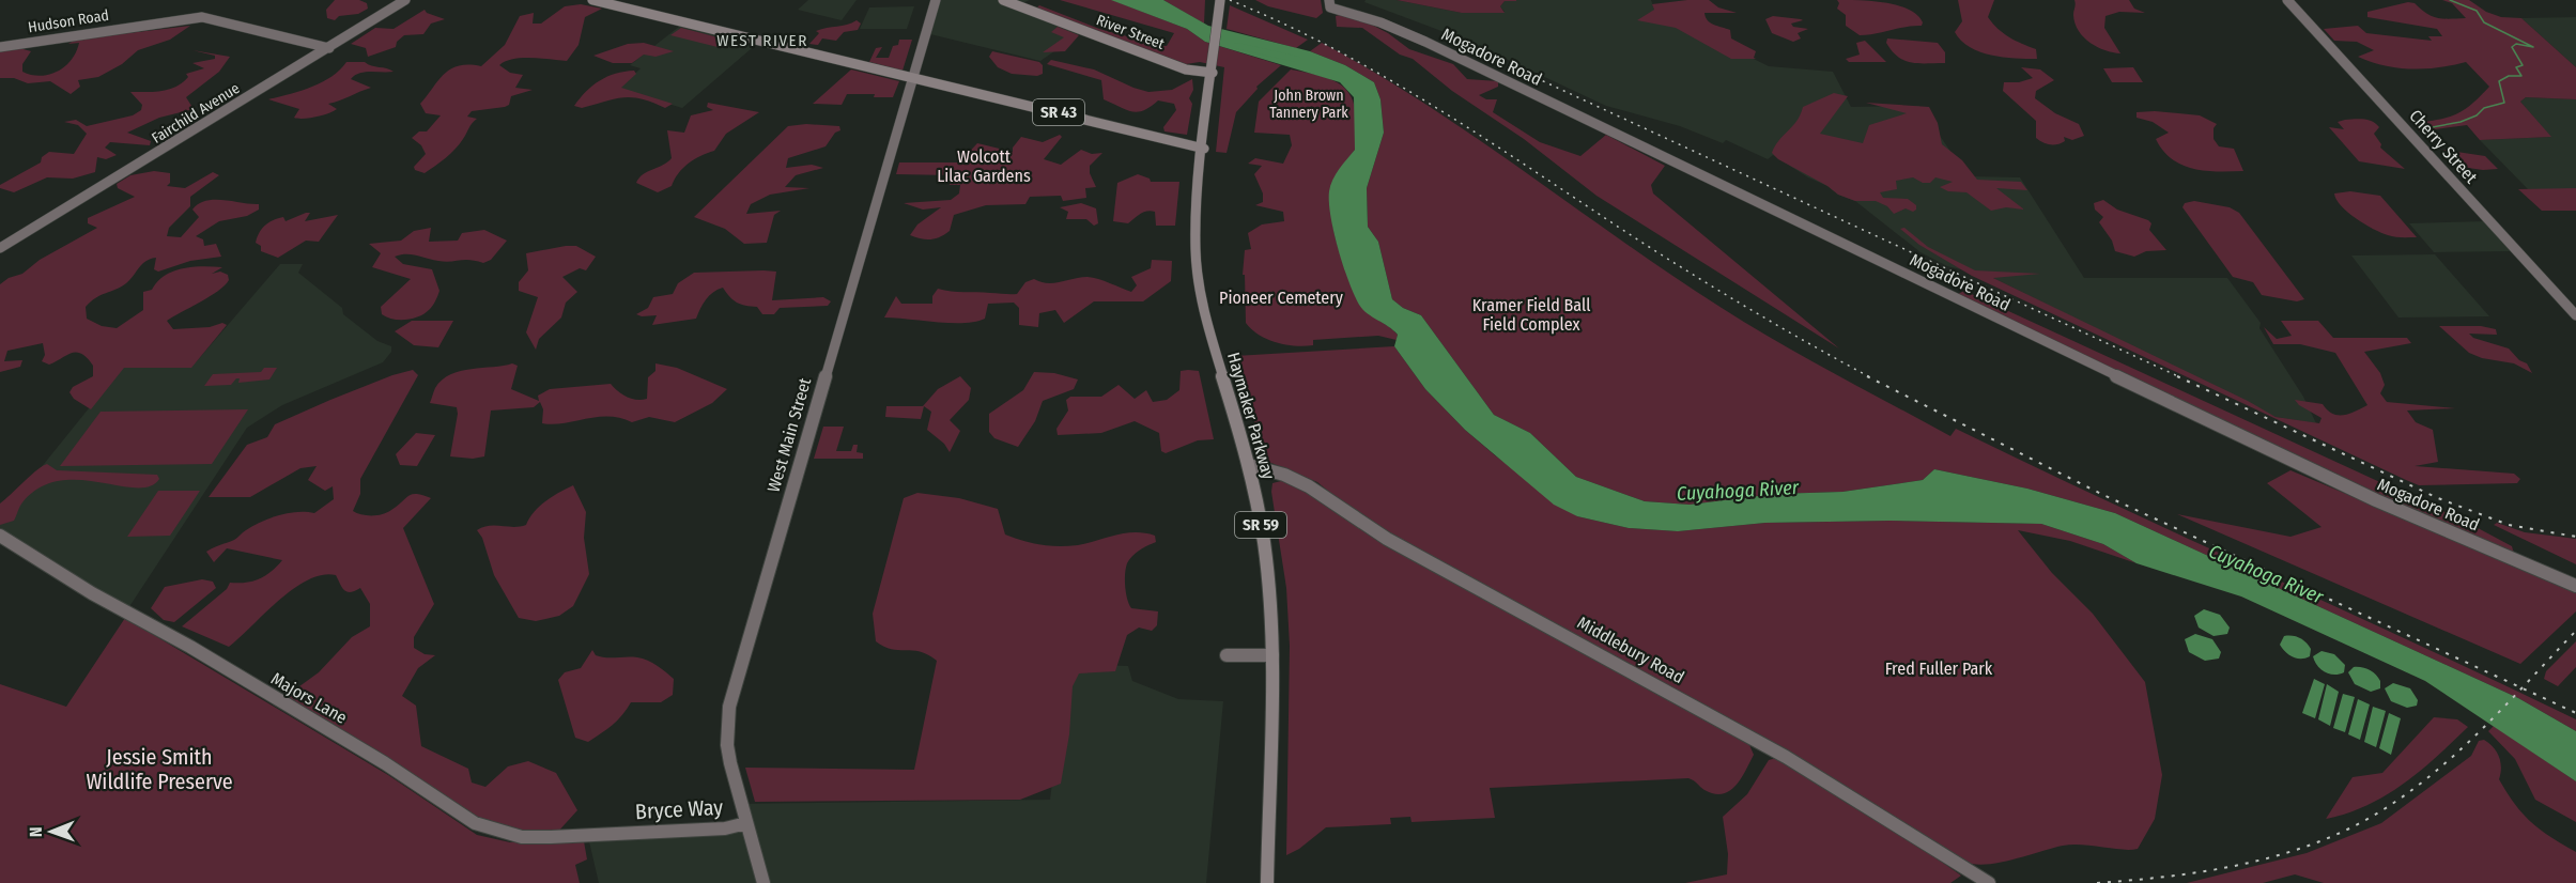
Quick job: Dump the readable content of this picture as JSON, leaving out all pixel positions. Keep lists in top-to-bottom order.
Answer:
{
  "streets": {
    "main road": [
      "River Street",
      "SR 43",
      "Haymaker Parkway",
      "SR 59"
    ],
    "street": [
      "Hudson Road",
      "Mogadore Road",
      "Fairchild Avenue",
      "Cherry Street",
      "West Main Street",
      "Middlebury Road",
      "Majors Lane",
      "Bryce Way"
    ]
  },
  "crossings": [
    ["Hudson Road", "Fairchild Avenue"],
    ["River Street", "Haymaker Parkway"],
    ["SR 43", "Haymaker Parkway"],
    ["SR 43", "West Main Street"],
    ["Haymaker Parkway", "Middlebury Road"],
    ["West Main Street", "Bryce Way"],
    ["Majors Lane", "Bryce Way"]
  ],
  "districts": ["WEST RIVER"],
  "water": ["Cuyahoga River"],
  "parks": [
    "John Brown Tannery Park",
    "Wolcott Lilac Gardens",
    "Pioneer Cemetery",
    "Kramer Field Ball Field Complex",
    "Fred Fuller Park",
    "Jessie Smith Wildlife Preserve"
  ],
  "north": "left"
}
